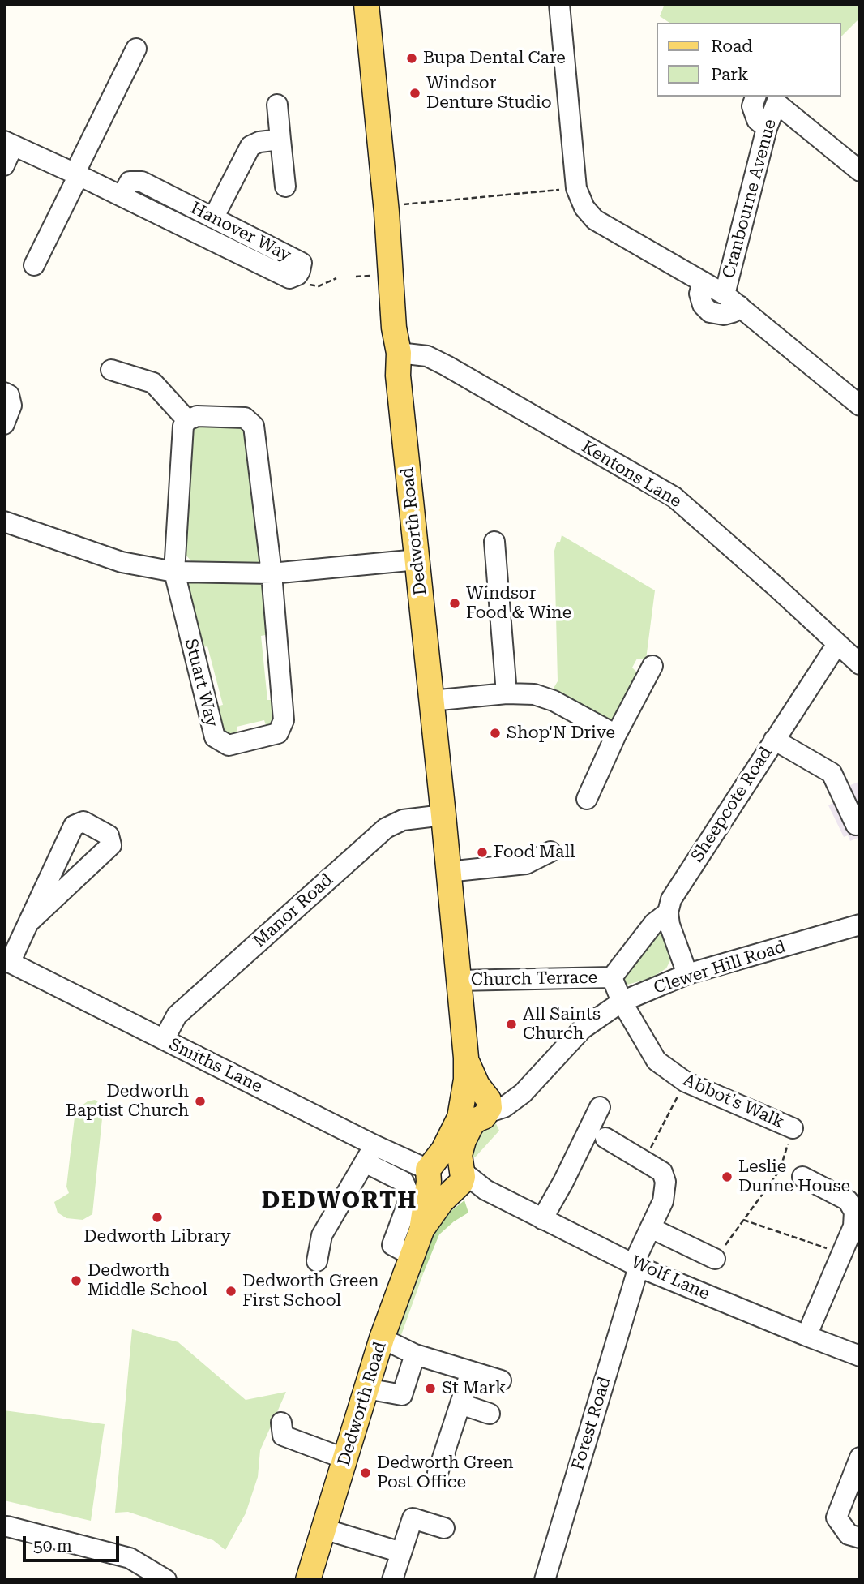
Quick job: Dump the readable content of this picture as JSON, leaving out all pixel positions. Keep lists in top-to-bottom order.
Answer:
{
  "streets": {
    "main road": ["Dedworth Road"],
    "street": [
      "Cranbourne Avenue",
      "Hanover Way",
      "Kentons Lane",
      "Stuart Way",
      "Sheepcote Road",
      "Manor Road",
      "Clewer Hill Road",
      "Church Terrace",
      "Smiths Lane",
      "Abbot's Walk",
      "Wolf Lane",
      "Forest Road"
    ]
  },
  "crossings": [
    ["Kentons Lane", "Dedworth Road"],
    ["Kentons Lane", "Sheepcote Road"],
    ["Dedworth Road", "Manor Road"],
    ["Dedworth Road", "Clewer Hill Road"],
    ["Dedworth Road", "Church Terrace"],
    ["Dedworth Road", "Smiths Lane"],
    ["Dedworth Road", "Wolf Lane"],
    ["Manor Road", "Smiths Lane"],
    ["Clewer Hill Road", "Abbot's Walk"],
    ["Church Terrace", "Abbot's Walk"],
    ["Smiths Lane", "Wolf Lane"],
    ["Wolf Lane", "Forest Road"]
  ],
  "districts": ["DEDWORTH"],
  "places": [
    "Bupa Dental Care",
    "Windsor Denture Studio",
    "Windsor Food & Wine",
    "Shop'N Drive",
    "Food Mall",
    "All Saints Church",
    "Dedworth Baptist Church",
    "Leslie Dunne House",
    "Dedworth Library",
    "Dedworth Middle School",
    "Dedworth Green First School",
    "St Mark",
    "Dedworth Green Post Office"
  ],
  "legend": ["Road", "Park"],
  "scale_bar": "50 m"
}
